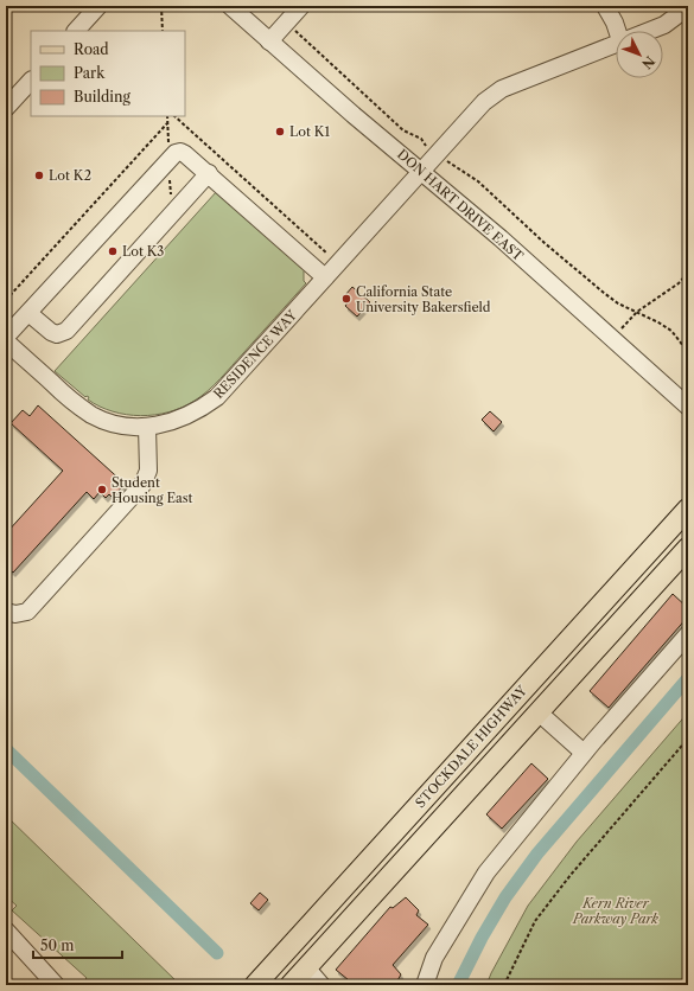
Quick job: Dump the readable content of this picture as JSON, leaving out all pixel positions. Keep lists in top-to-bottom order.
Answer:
{
  "streets": {
    "main road": ["STOCKDALE HIGHWAY"],
    "street": ["DON HART DRIVE EAST", "RESIDENCE WAY"]
  },
  "crossings": [
    ["DON HART DRIVE EAST", "RESIDENCE WAY"]
  ],
  "parks": ["Kern River Parkway Park"],
  "places": [
    "Lot K1",
    "Lot K2",
    "Lot K3",
    "California State University Bakersfield",
    "Student Housing East"
  ],
  "legend": ["Road", "Park", "Building"],
  "scale_bar": "50 m",
  "north": "bottom right"
}
